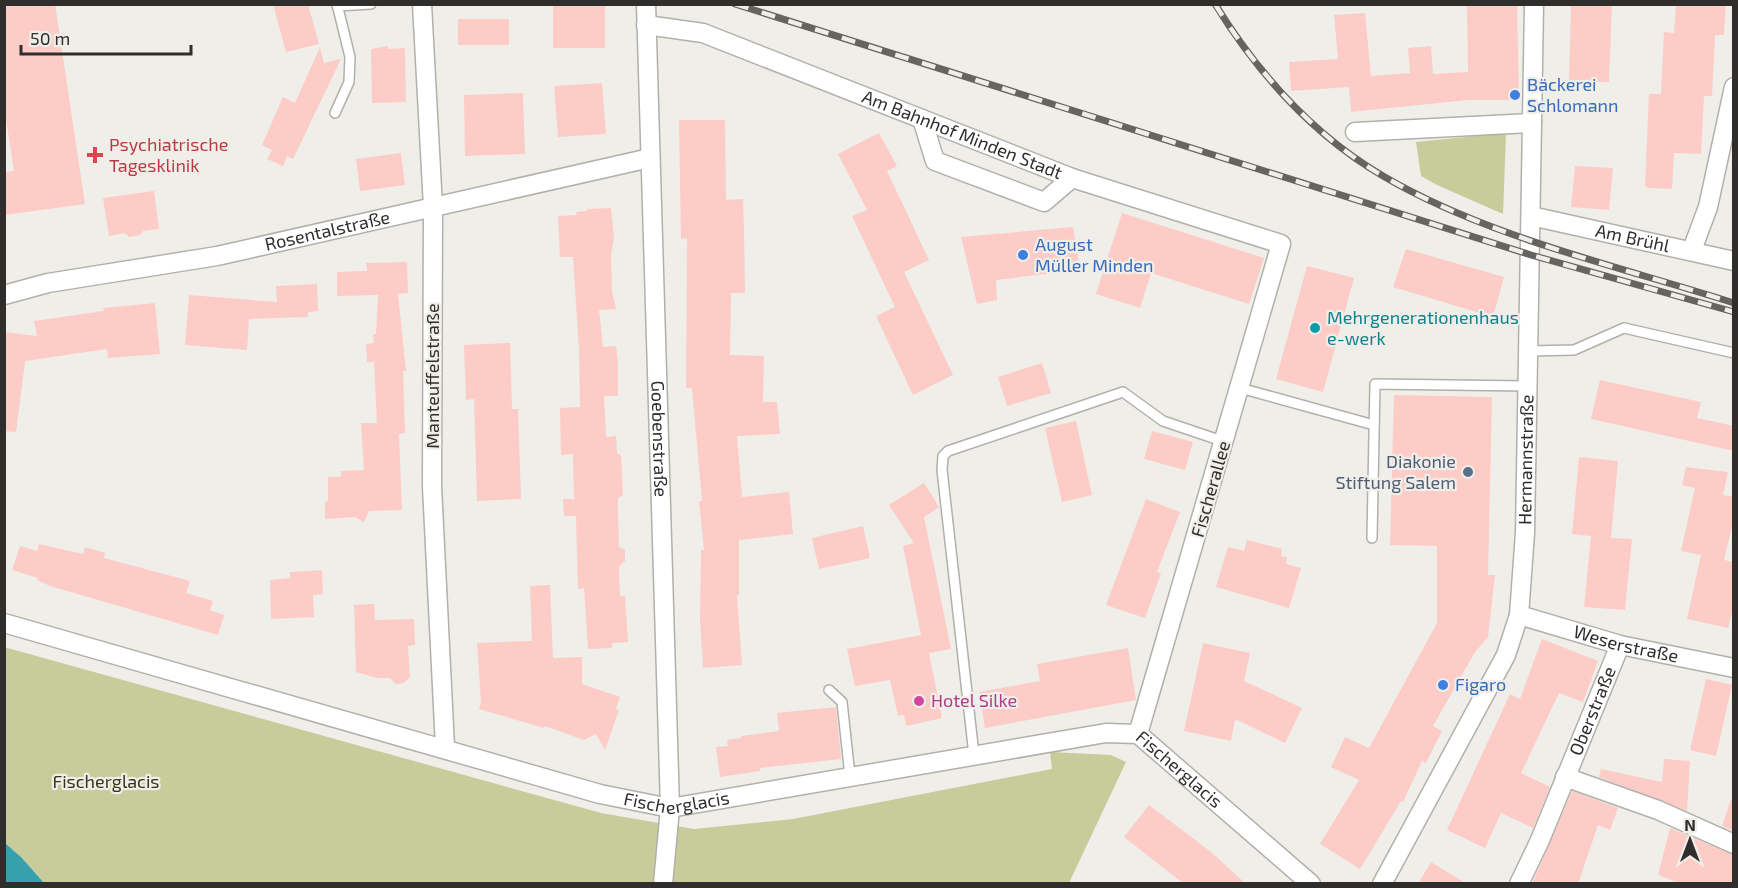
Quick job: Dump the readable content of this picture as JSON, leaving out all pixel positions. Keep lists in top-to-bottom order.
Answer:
{
  "streets": {
    "street": [
      "Am Bahnhof Minden Stadt",
      "Rosentalstraße",
      "Am Brühl",
      "Manteuffelstraße",
      "Goebenstraße",
      "Hermannstraße",
      "Fischerallee",
      "Weserstraße",
      "Oberstraße",
      "Fischerglacis"
    ]
  },
  "crossings": [
    ["Am Bahnhof Minden Stadt", "Goebenstraße"],
    ["Am Bahnhof Minden Stadt", "Fischerallee"],
    ["Rosentalstraße", "Manteuffelstraße"],
    ["Rosentalstraße", "Goebenstraße"],
    ["Am Brühl", "Hermannstraße"],
    ["Manteuffelstraße", "Fischerglacis"],
    ["Goebenstraße", "Fischerglacis"],
    ["Hermannstraße", "Weserstraße"],
    ["Fischerallee", "Fischerglacis"],
    ["Weserstraße", "Oberstraße"]
  ],
  "parks": ["Fischerglacis"],
  "places": {
    "other": [
      "Bäckerei Schlomann",
      "August Müller Minden",
      "Mehrgenerationenhaus e-werk",
      "Diakonie Stiftung Salem",
      "Figaro",
      "Hotel Silke"
    ],
    "health": ["Psychiatrische Tagesklinik"]
  },
  "scale_bar": "50 m",
  "north": "top"
}
